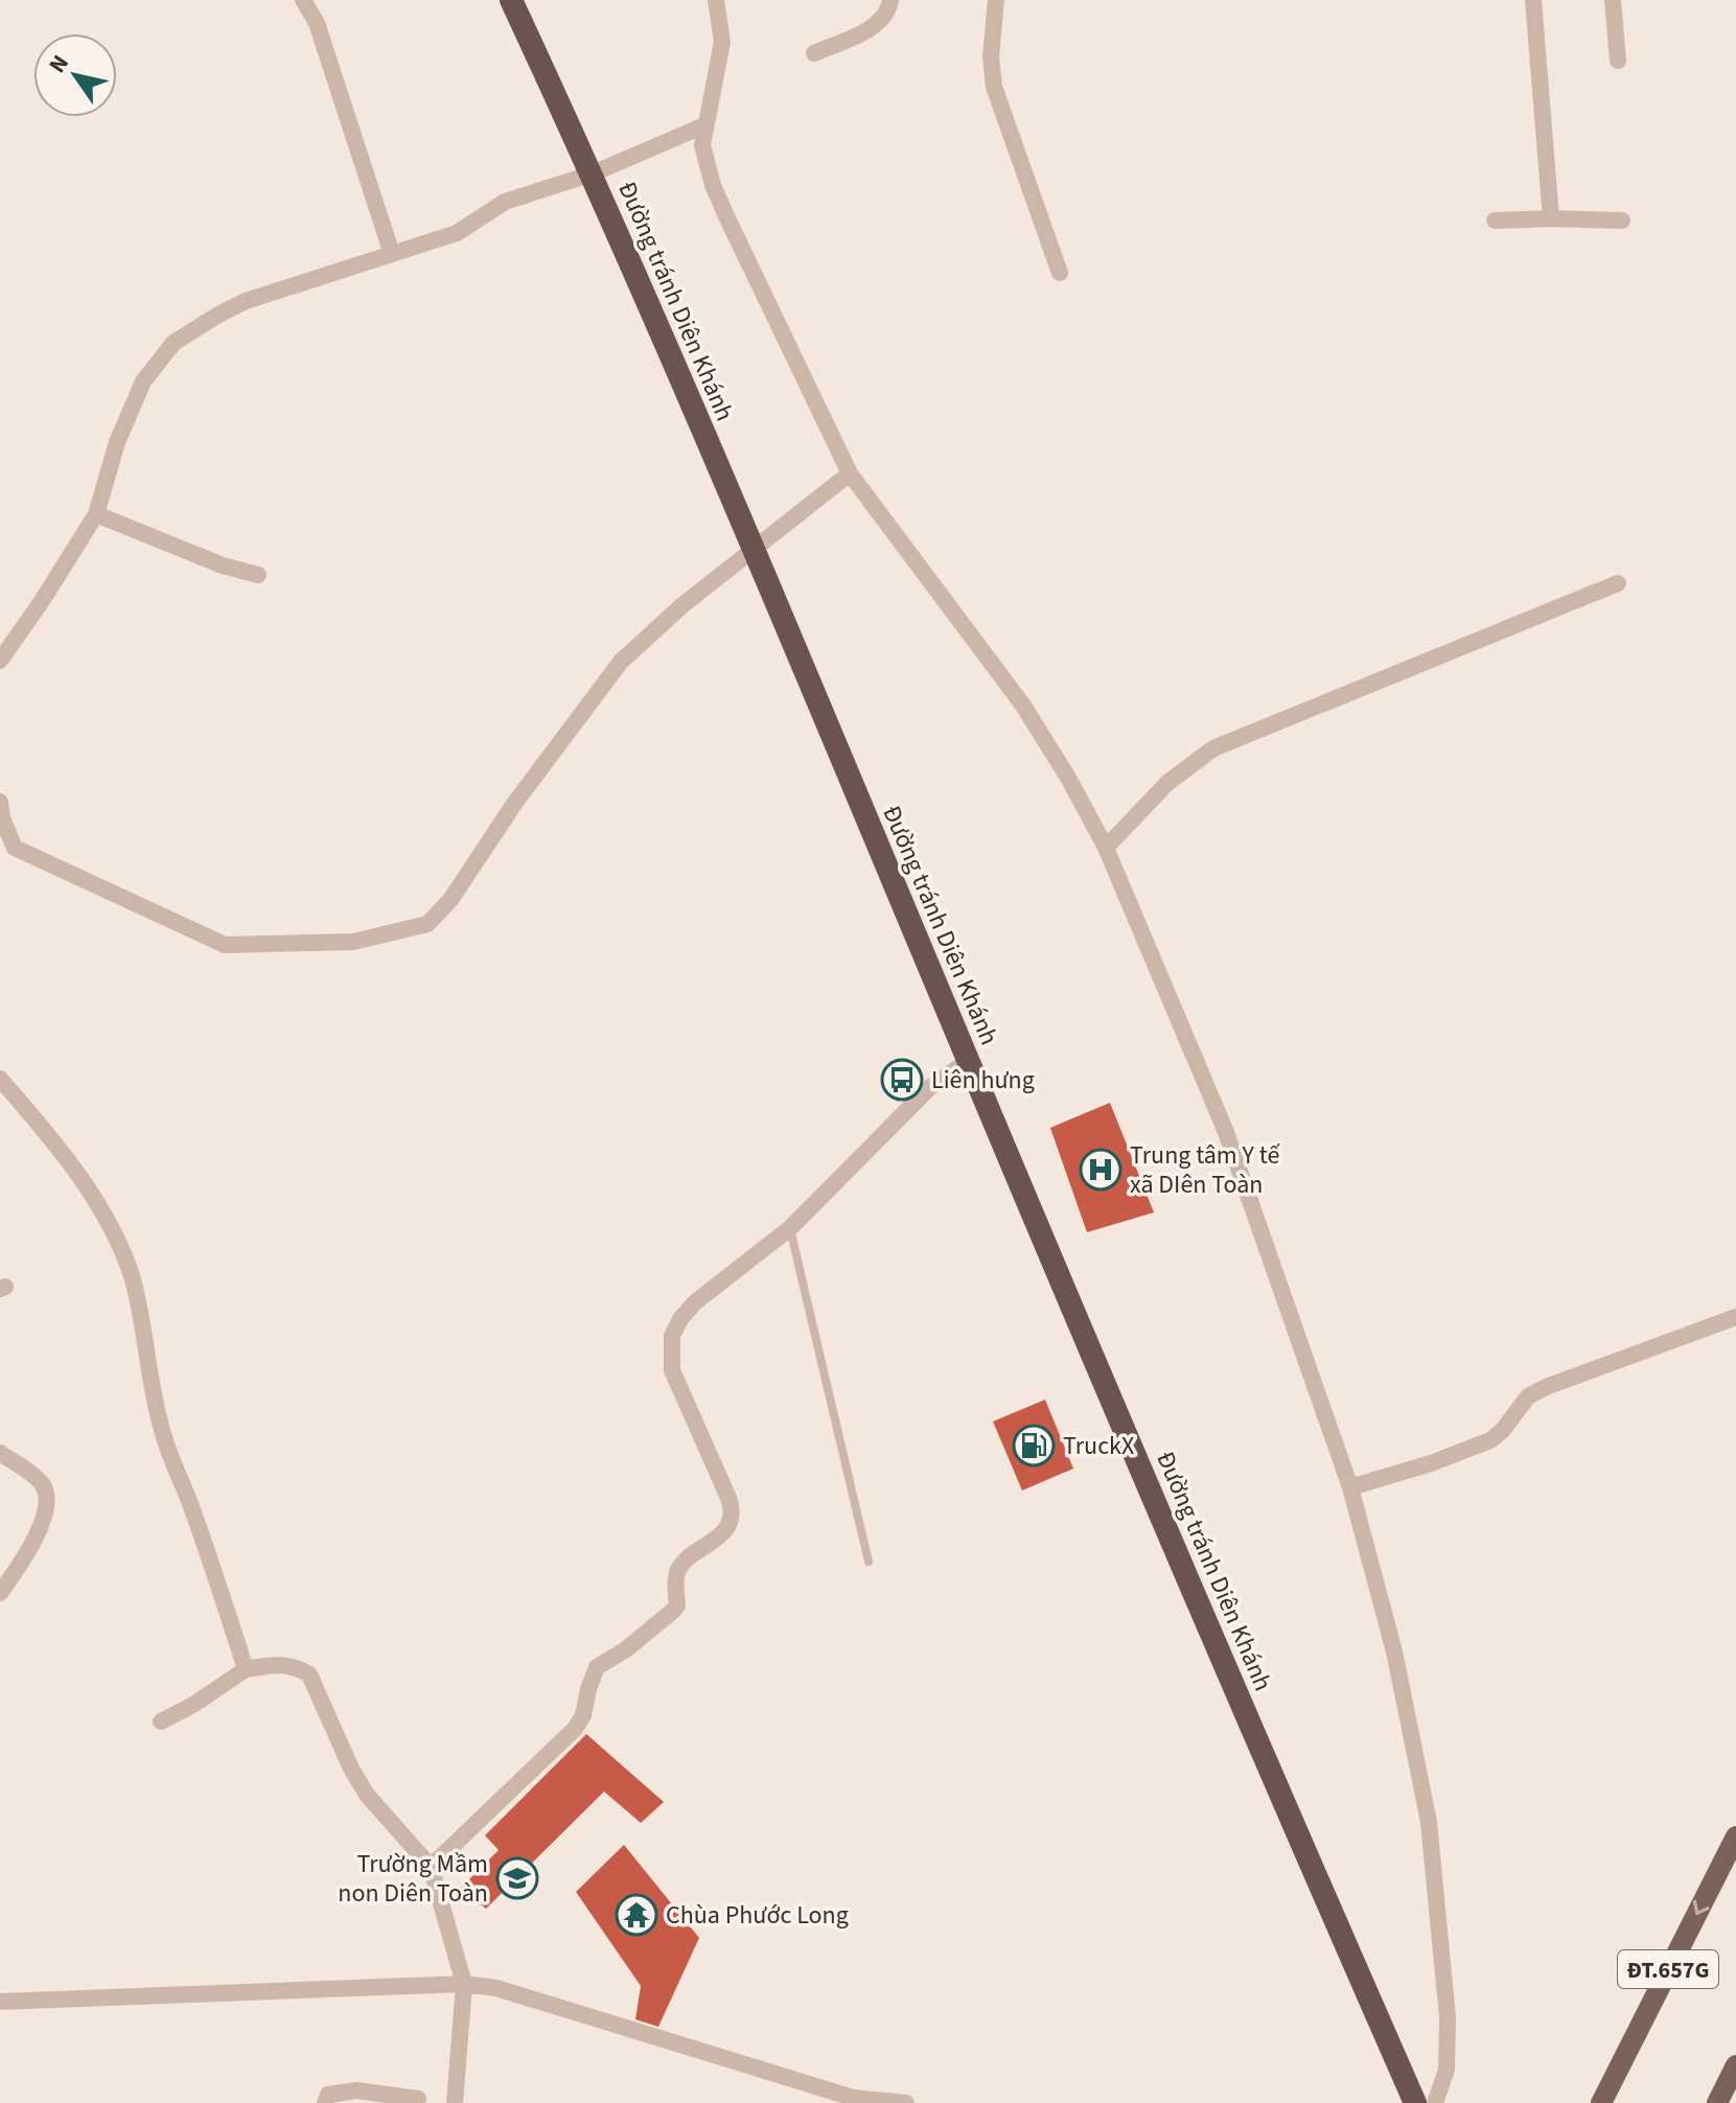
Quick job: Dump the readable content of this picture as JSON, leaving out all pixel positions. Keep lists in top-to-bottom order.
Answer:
{
  "streets": {
    "highway": ["Đường tránh Diên Khánh"],
    "main road": ["ĐT.657G"]
  },
  "places": {
    "bus stop": ["Liên hưng"],
    "hospital": ["Trung tâm Y tế xã DIên Toàn"],
    "fuel station": ["TruckX"],
    "school or university": ["Trường Mầm non Diên Toàn"],
    "temple": ["Chùa Phước Long"]
  },
  "north": "top left"
}
